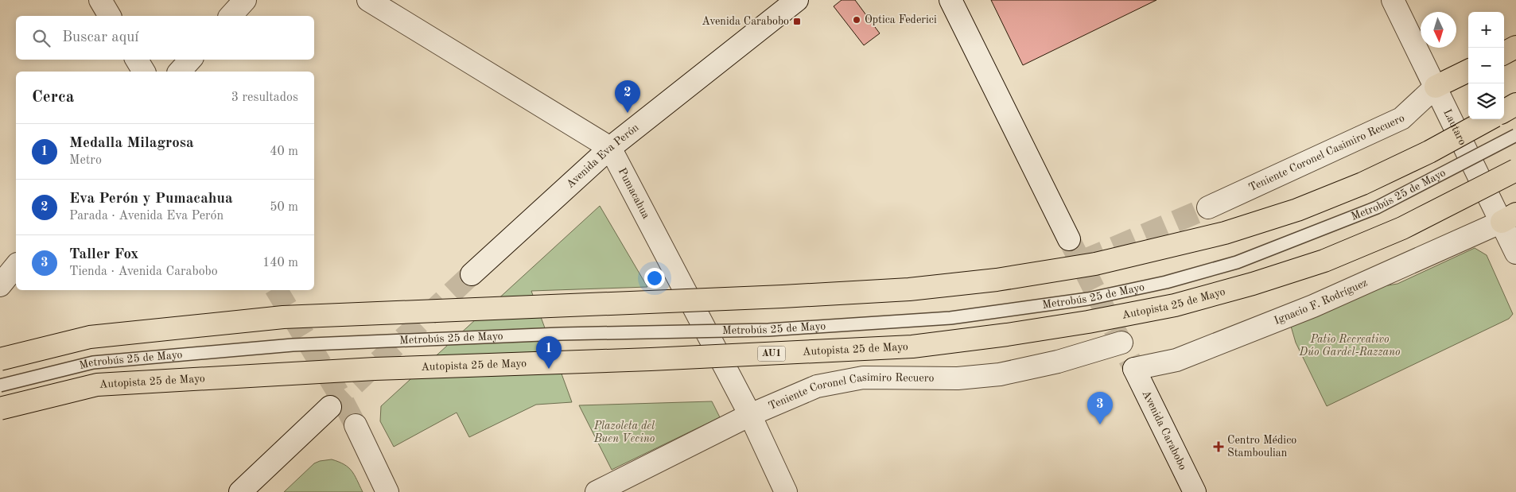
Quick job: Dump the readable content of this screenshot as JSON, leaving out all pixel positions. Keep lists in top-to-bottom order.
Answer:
{
  "streets": {
    "highway": ["Autopista 25 de Mayo", "AU1"],
    "street": [
      "Lautaro",
      "Teniente Coronel Casimiro Recuero",
      "Avenida Eva Perón",
      "Pumacahua",
      "Ignacio F. Rodríguez",
      "Avenida Carabobo"
    ],
    "lane": ["Metrobús 25 de Mayo"]
  },
  "crossings": [
    ["Lautaro", "Teniente Coronel Casimiro Recuero"],
    ["Lautaro", "Ignacio F. Rodríguez"],
    ["Teniente Coronel Casimiro Recuero", "Pumacahua"],
    ["Avenida Eva Perón", "Pumacahua"],
    ["Ignacio F. Rodríguez", "Avenida Carabobo"]
  ],
  "parks": ["Patio Recreativo Dúo Gardel-Razzano", "Plazoleta del Buen Vecino"],
  "places": {
    "other": ["Optica Federici"],
    "transit": ["Avenida Carabobo"],
    "health": ["Centro Médico Stamboulian"]
  },
  "north": "bottom",
  "page": {
    "map_buttons": ["+", "−"],
    "search": "Buscar aquí",
    "heading": ["Cerca", "3 resultados"],
    "pins": ["2", "1", "3"],
    "list": [
      {
        "mark": "1",
        "name": "Medalla Milagrosa",
        "note": "Metro",
        "value": "40 m"
      },
      {
        "mark": "2",
        "name": "Eva Perón y Pumacahua",
        "note": "Parada · Avenida Eva Perón",
        "value": "50 m"
      },
      {
        "mark": "3",
        "name": "Taller Fox",
        "note": "Tienda · Avenida Carabobo",
        "value": "140 m"
      }
    ]
  }
}
